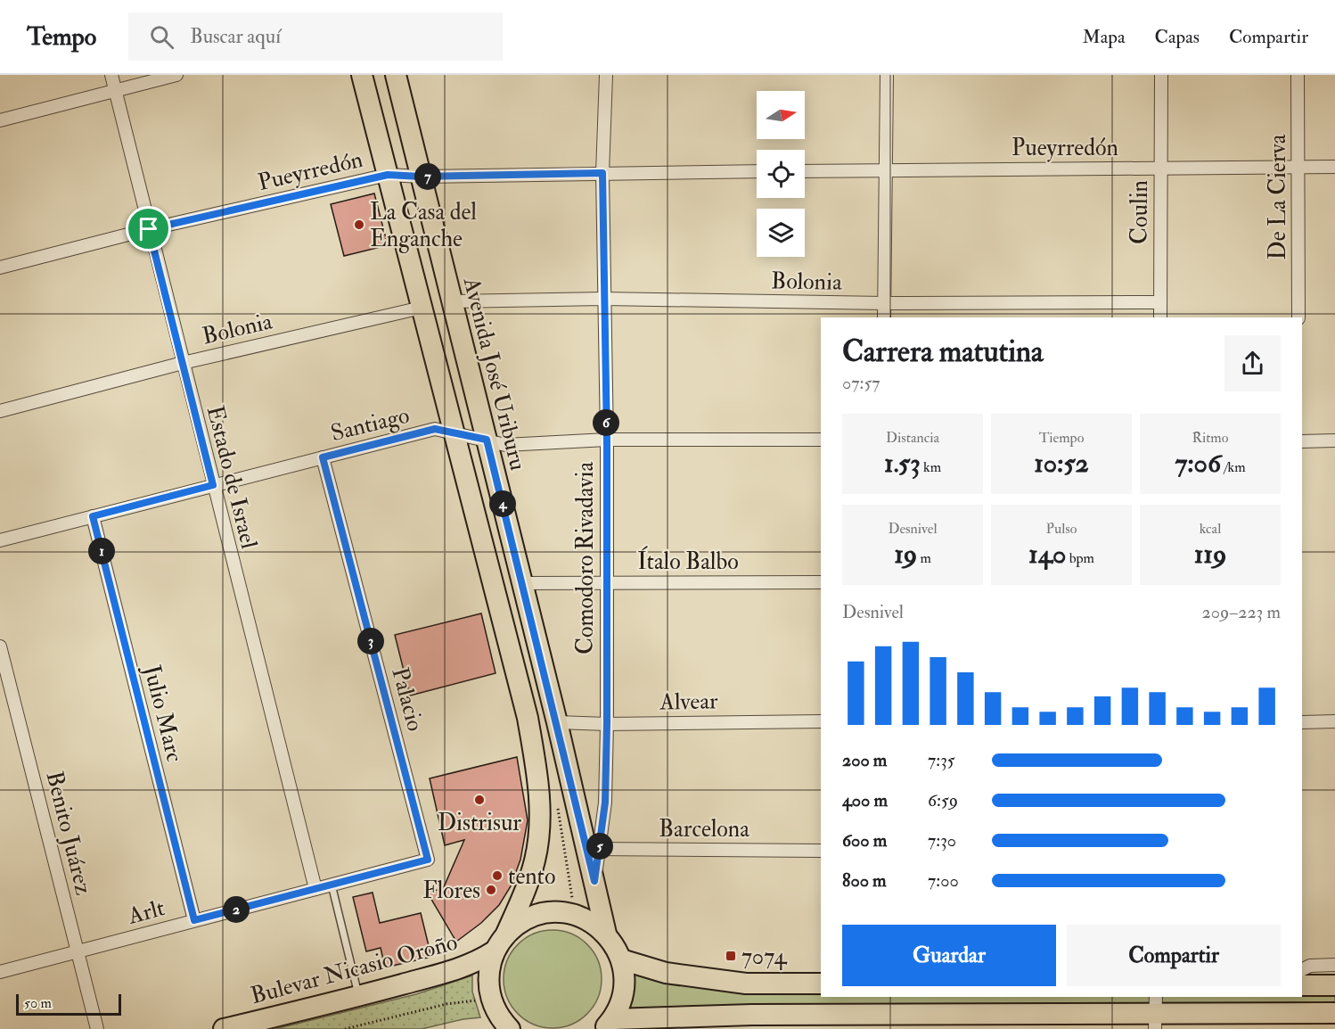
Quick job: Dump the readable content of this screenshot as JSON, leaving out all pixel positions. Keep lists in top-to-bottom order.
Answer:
{
  "streets": {
    "main road": ["Avenida José Uriburu", "Bulevar Nicasio Oroño"],
    "street": [
      "Pueyrredón",
      "De La Cierva",
      "Coulin",
      "Bolonia",
      "Santiago",
      "Estado de Israel",
      "Comodoro Rivadavia",
      "Ítalo Balbo",
      "Palacio",
      "Alvear",
      "Julio Marc",
      "Barcelona",
      "Benito Juárez",
      "Arlt"
    ]
  },
  "crossings": [
    ["Pueyrredón", "De La Cierva"],
    ["Pueyrredón", "Coulin"],
    ["Pueyrredón", "Avenida José Uriburu"],
    ["Pueyrredón", "Estado de Israel"],
    ["Pueyrredón", "Comodoro Rivadavia"],
    ["Coulin", "Bolonia"],
    ["Bolonia", "Avenida José Uriburu"],
    ["Bolonia", "Estado de Israel"],
    ["Bolonia", "Comodoro Rivadavia"],
    ["Avenida José Uriburu", "Santiago"],
    ["Avenida José Uriburu", "Comodoro Rivadavia"],
    ["Avenida José Uriburu", "Ítalo Balbo"],
    ["Avenida José Uriburu", "Alvear"],
    ["Avenida José Uriburu", "Barcelona"],
    ["Santiago", "Estado de Israel"],
    ["Santiago", "Comodoro Rivadavia"],
    ["Santiago", "Palacio"],
    ["Santiago", "Julio Marc"],
    ["Estado de Israel", "Arlt"],
    ["Comodoro Rivadavia", "Ítalo Balbo"],
    ["Comodoro Rivadavia", "Alvear"],
    ["Comodoro Rivadavia", "Barcelona"],
    ["Palacio", "Arlt"],
    ["Julio Marc", "Arlt"],
    ["Benito Juárez", "Arlt"]
  ],
  "places": {
    "other": [
      "La Casa del Enganche",
      "Distrisur",
      "tento",
      "Flores"
    ],
    "transit": ["7074"]
  },
  "scale_bar": "50 m",
  "north": "right",
  "page": {
    "header": "Tempo",
    "search": "Buscar aquí",
    "nav": ["Mapa", "Capas", "Compartir"],
    "pins": [
      "7",
      "6",
      "4",
      "1",
      "3",
      "5",
      "2"
    ],
    "heading": ["Carrera matutina", "07:57"],
    "stats": [
      ["Distancia", "1.53 km"],
      ["Tiempo", "10:52"],
      ["Ritmo", "7:06 /km"],
      ["Desnivel", "19 m"],
      ["Pulso", "140 bpm"],
      ["kcal", "119"]
    ],
    "chart": ["Desnivel", "209–223 m"],
    "list": [
      {
        "name": "200 m",
        "note": "7:35"
      },
      {
        "name": "400 m",
        "note": "6:59"
      },
      {
        "name": "600 m",
        "note": "7:30"
      },
      {
        "name": "800 m",
        "note": "7:00"
      }
    ],
    "buttons": ["Guardar", "Compartir"],
    "scale": "50 m"
  }
}
